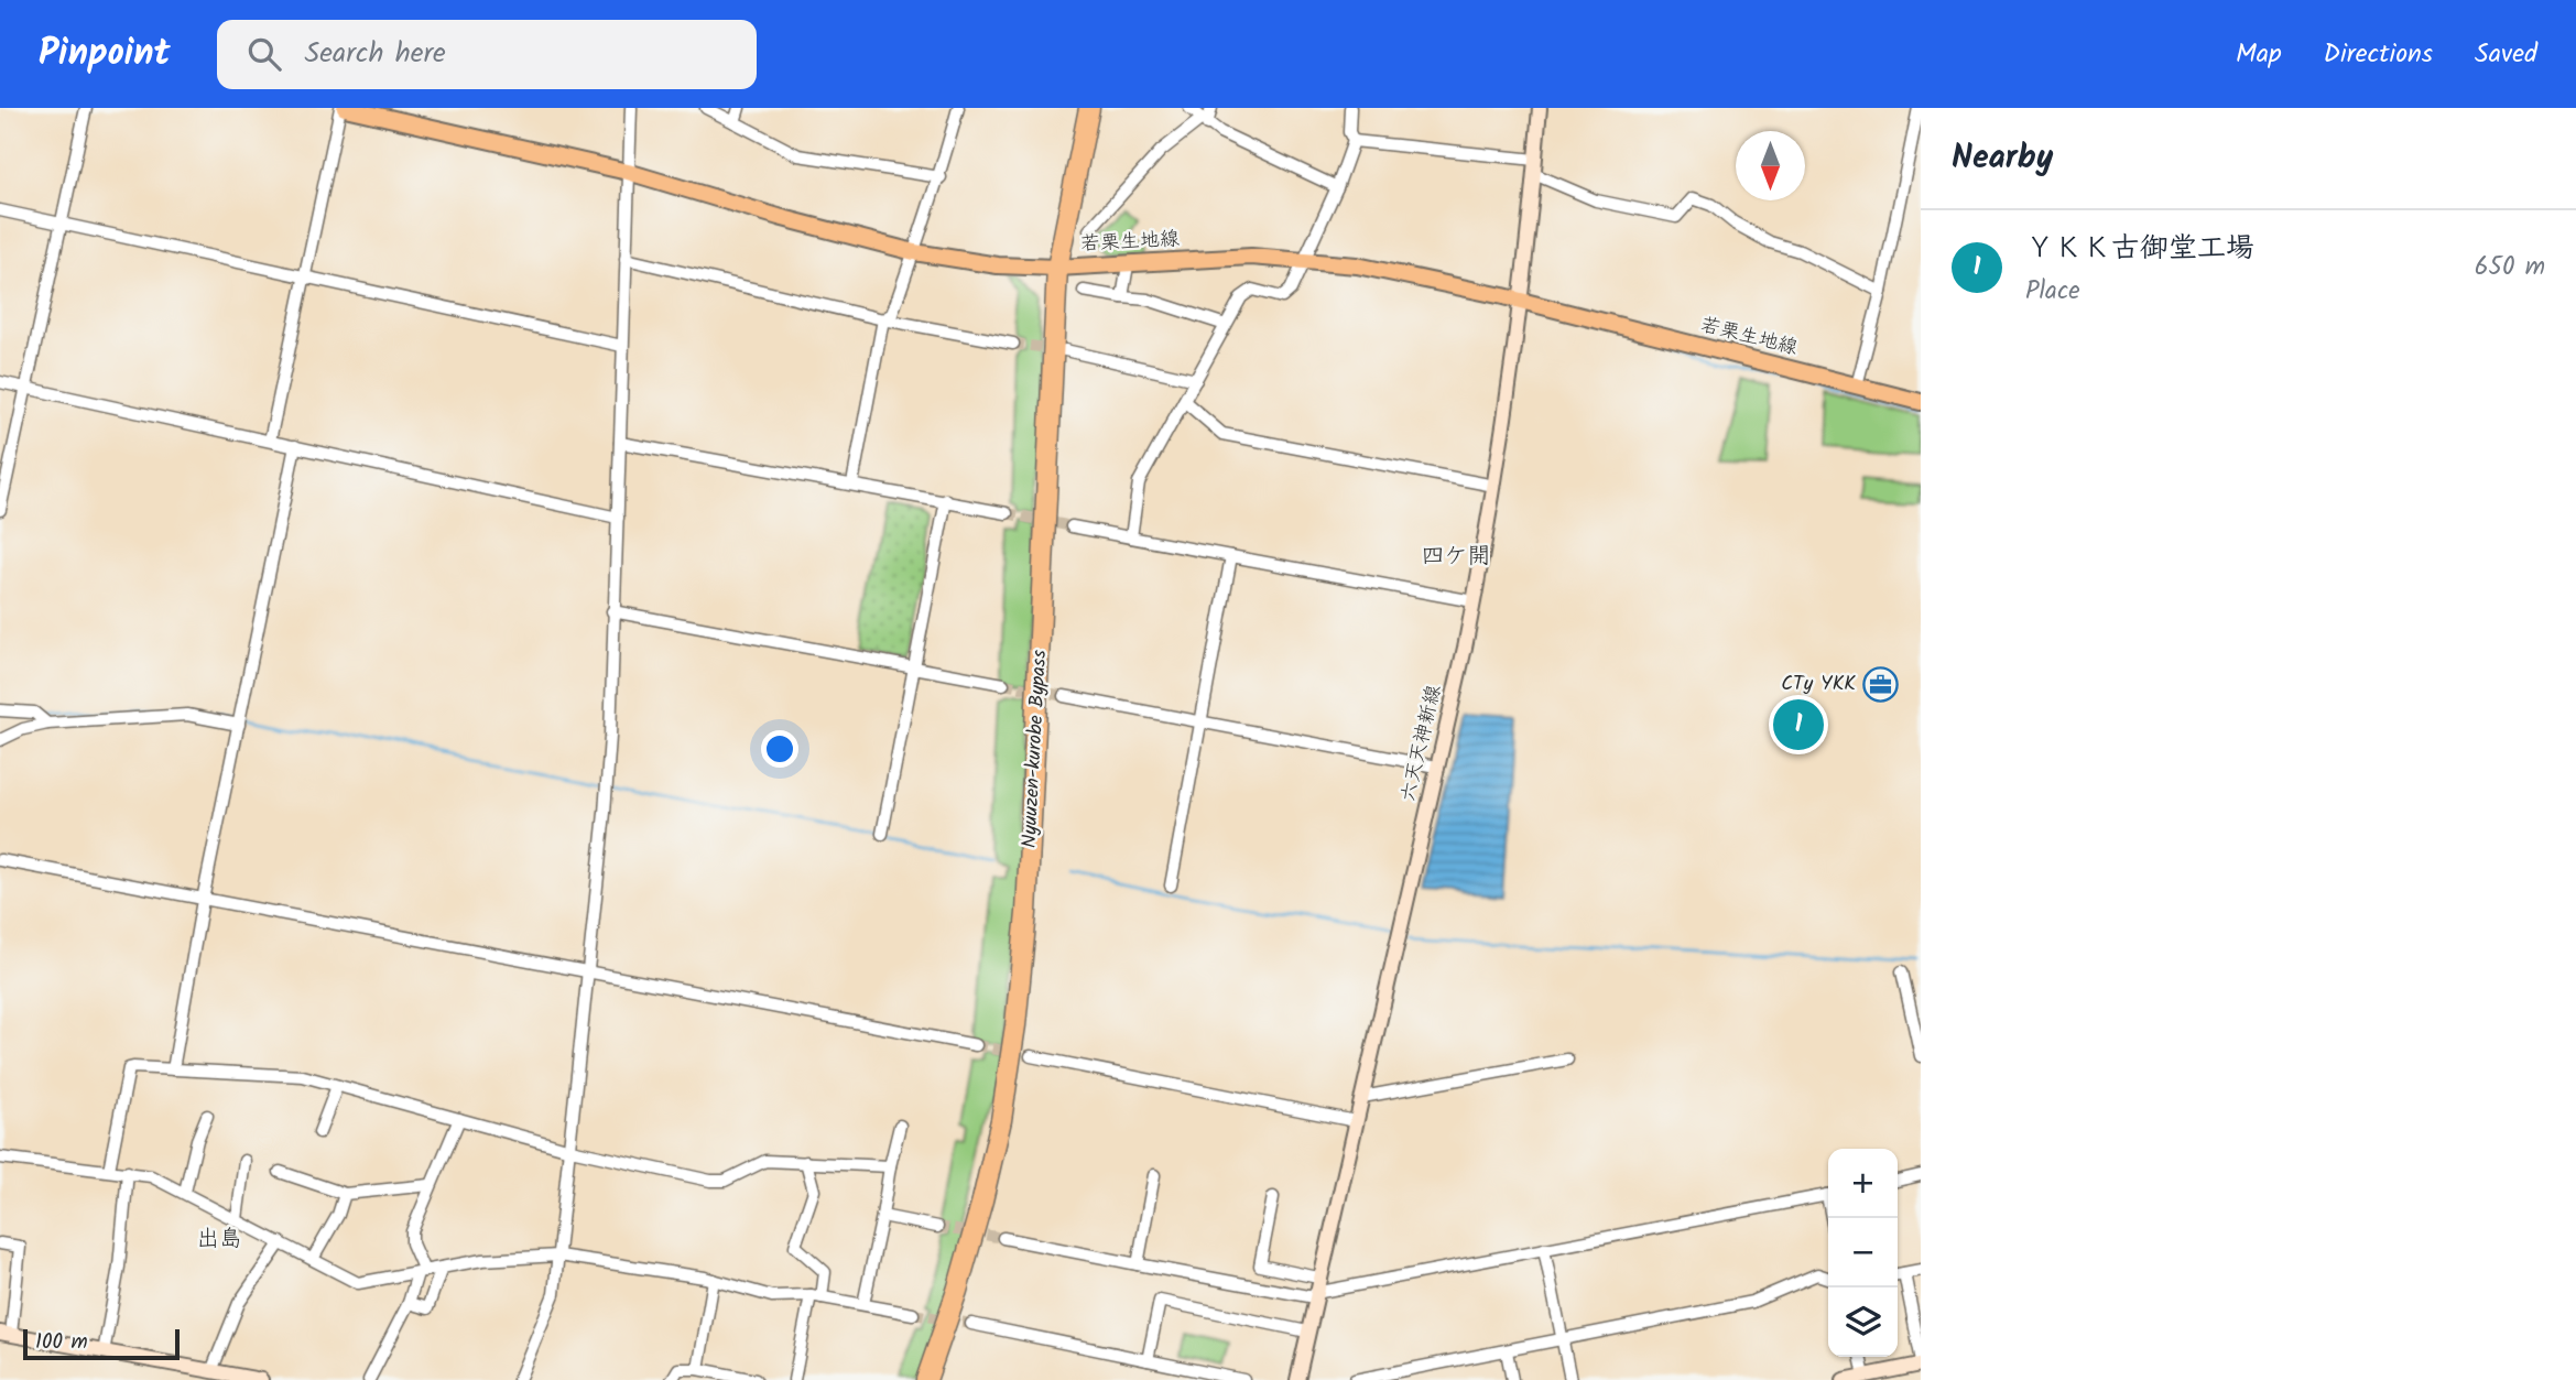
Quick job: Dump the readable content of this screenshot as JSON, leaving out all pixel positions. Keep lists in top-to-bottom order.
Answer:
{
  "streets": {
    "highway": ["Nyuuzen-kurobe Bypass"],
    "main road": ["若栗生地線", "六天天神新線"]
  },
  "crossings": [
    ["若栗生地線", "六天天神新線"],
    ["若栗生地線", "Nyuuzen-kurobe Bypass"]
  ],
  "districts": ["四ケ開", "出島"],
  "places": {
    "office": ["CTy YKK"]
  },
  "scale_bar": "100 m",
  "north": "bottom",
  "page": {
    "header": "Pinpoint",
    "search": "Search here",
    "nav": ["Map", "Directions", "Saved"],
    "heading": "Nearby",
    "list": [
      {
        "mark": "1",
        "name": "ＹＫＫ古御堂工場",
        "note": "Place",
        "value": "650 m"
      }
    ],
    "pins": "1",
    "map_buttons": ["+", "−"],
    "scale": "100 m"
  }
}
